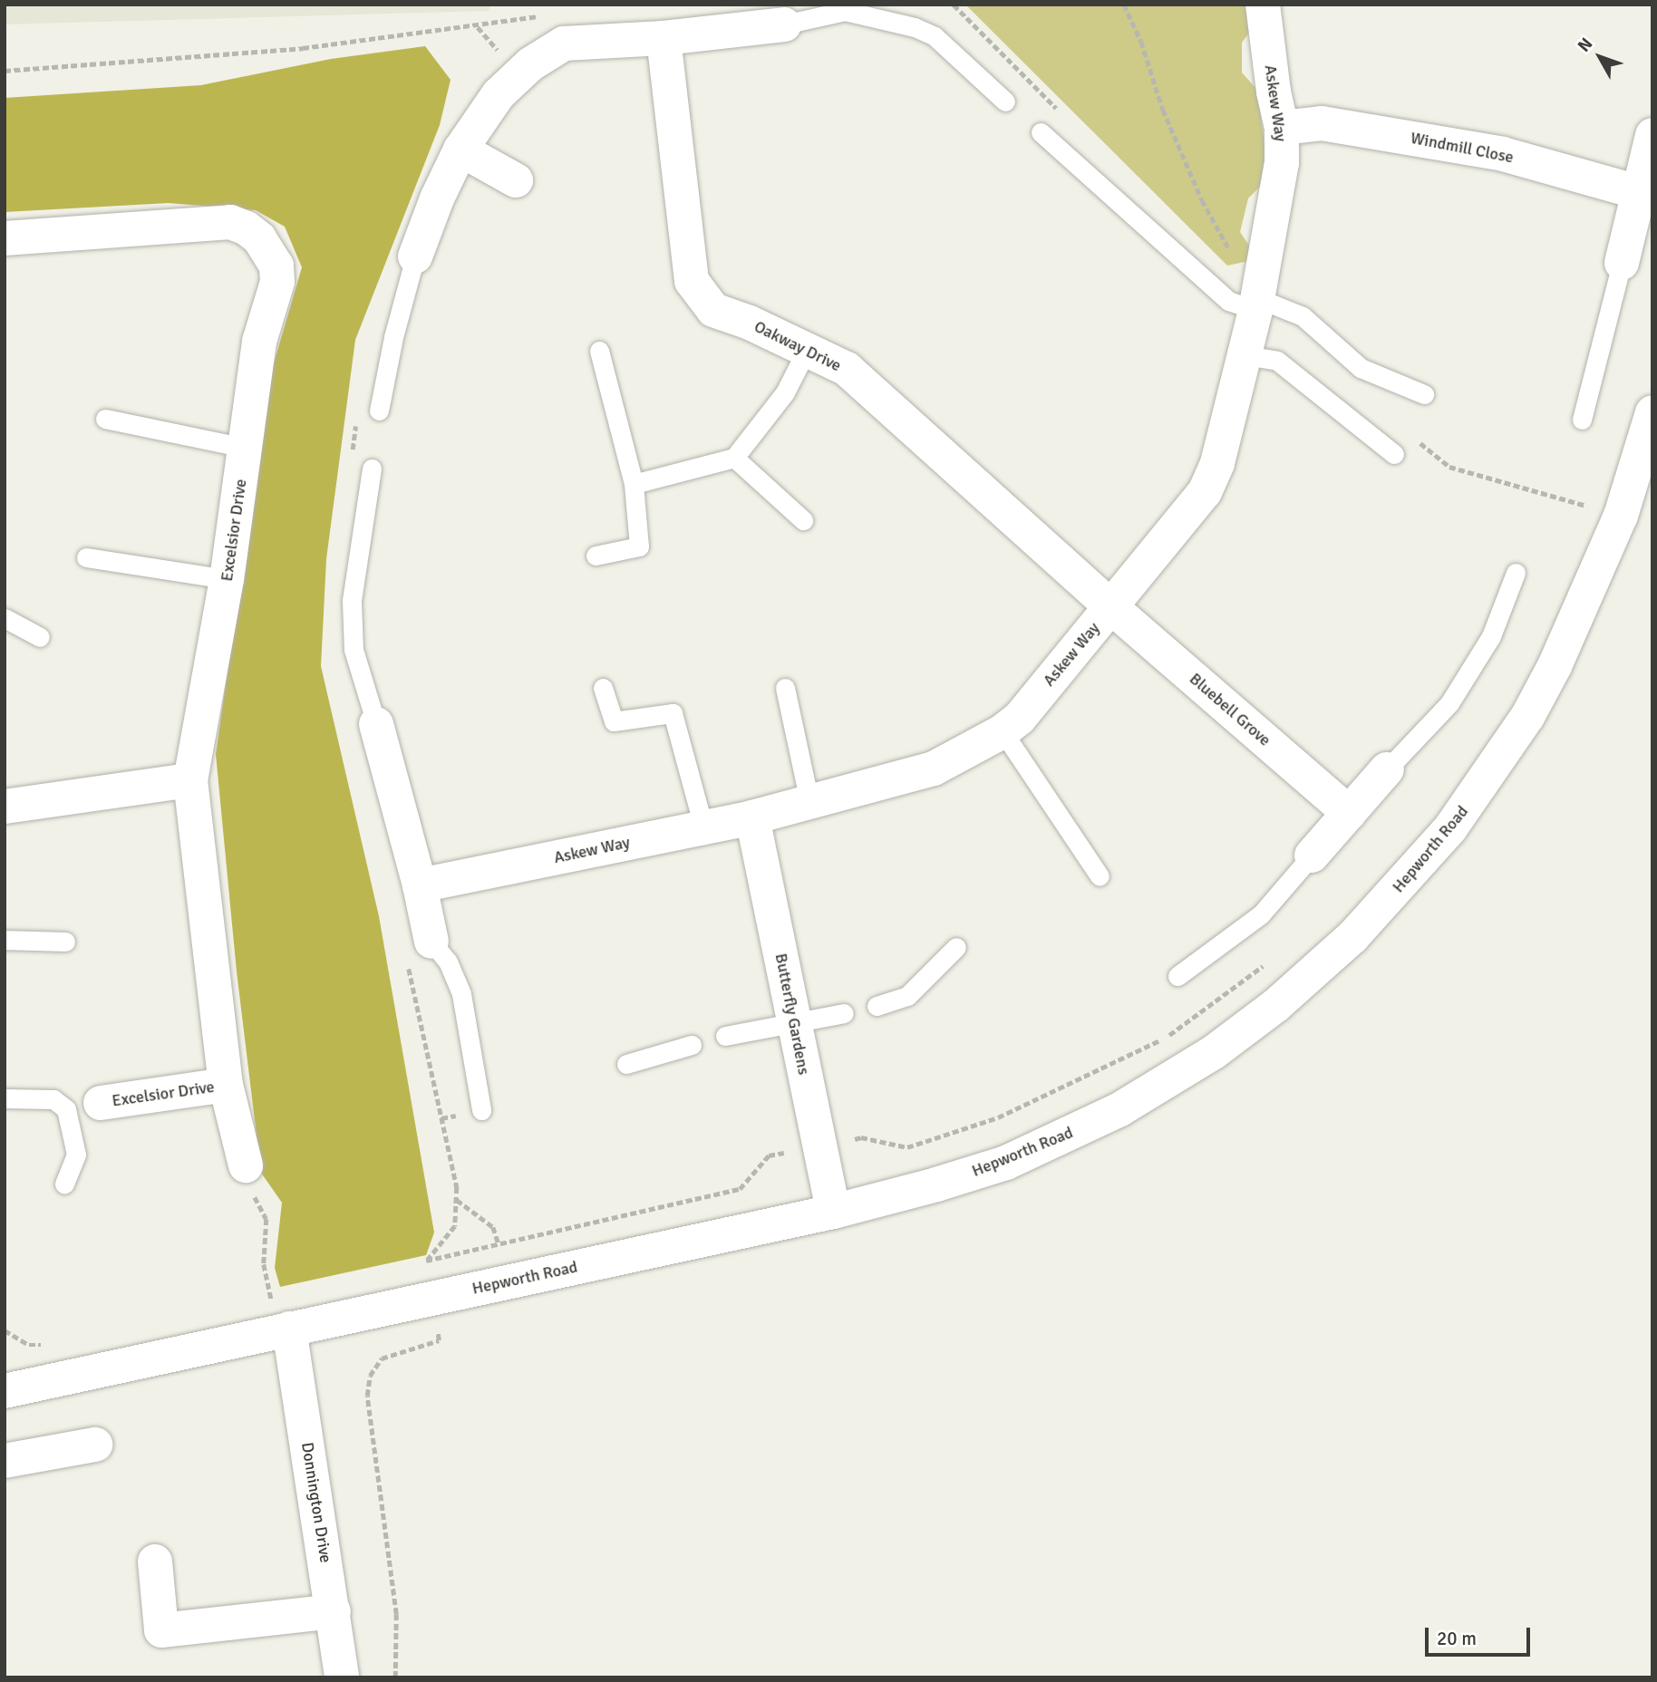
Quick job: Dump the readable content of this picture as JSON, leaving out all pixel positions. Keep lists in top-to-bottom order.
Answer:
{
  "streets": {
    "street": [
      "Askew Way",
      "Windmill Close",
      "Oakway Drive",
      "Excelsior Drive",
      "Bluebell Grove",
      "Hepworth Road",
      "Butterfly Gardens",
      "Donnington Drive"
    ]
  },
  "crossings": [
    ["Askew Way", "Windmill Close"],
    ["Askew Way", "Oakway Drive"],
    ["Askew Way", "Bluebell Grove"],
    ["Askew Way", "Butterfly Gardens"],
    ["Oakway Drive", "Bluebell Grove"],
    ["Hepworth Road", "Butterfly Gardens"],
    ["Hepworth Road", "Donnington Drive"]
  ],
  "scale_bar": "20 m",
  "north": "top left"
}
